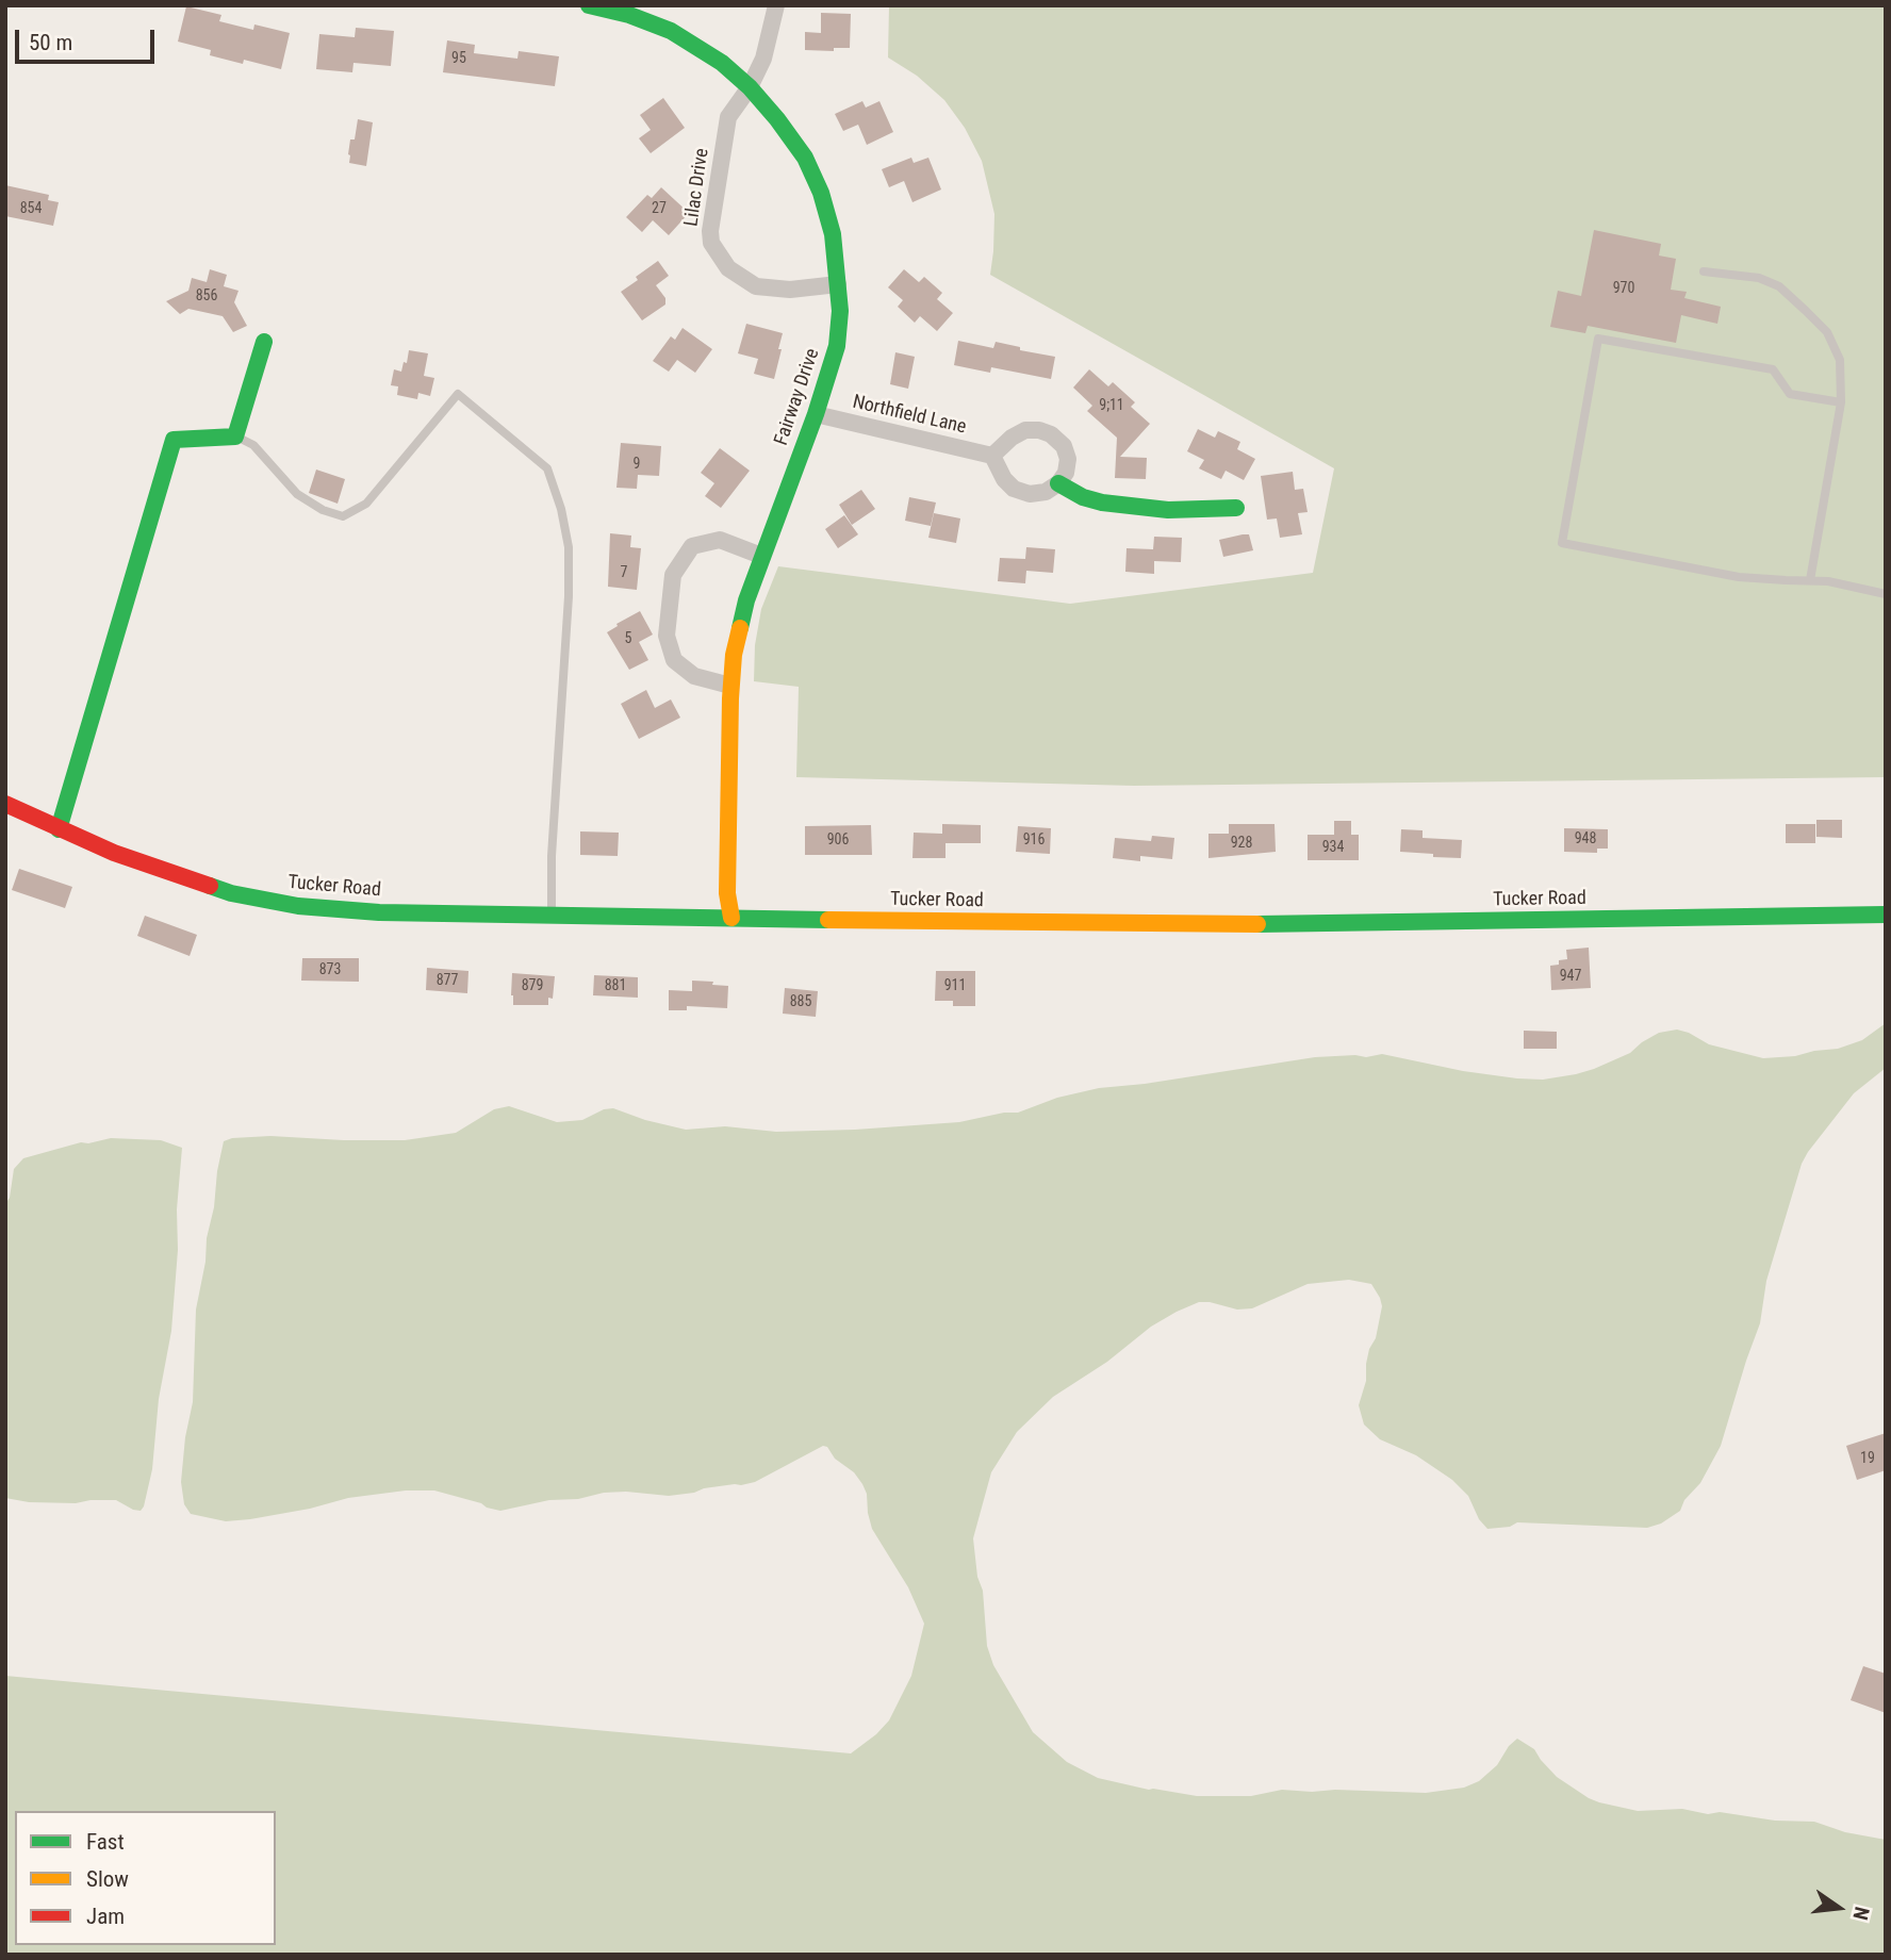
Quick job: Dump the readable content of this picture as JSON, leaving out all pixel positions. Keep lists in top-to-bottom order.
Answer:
{
  "streets": {
    "main road": ["Fairway Drive", "Tucker Road"],
    "street": ["Lilac Drive", "Northfield Lane"]
  },
  "crossings": [
    ["Lilac Drive", "Fairway Drive"],
    ["Fairway Drive", "Northfield Lane"],
    ["Fairway Drive", "Tucker Road"]
  ],
  "house_numbers": [
    "95",
    "854",
    "27",
    "970",
    "856",
    "9;11",
    "9",
    "7",
    "5",
    "948",
    "906",
    "916",
    "928",
    "934",
    "873",
    "947",
    "877",
    "879",
    "881",
    "911",
    "885",
    "19"
  ],
  "legend": ["Fast", "Slow", "Jam"],
  "scale_bar": "50 m",
  "north": "right"
}
